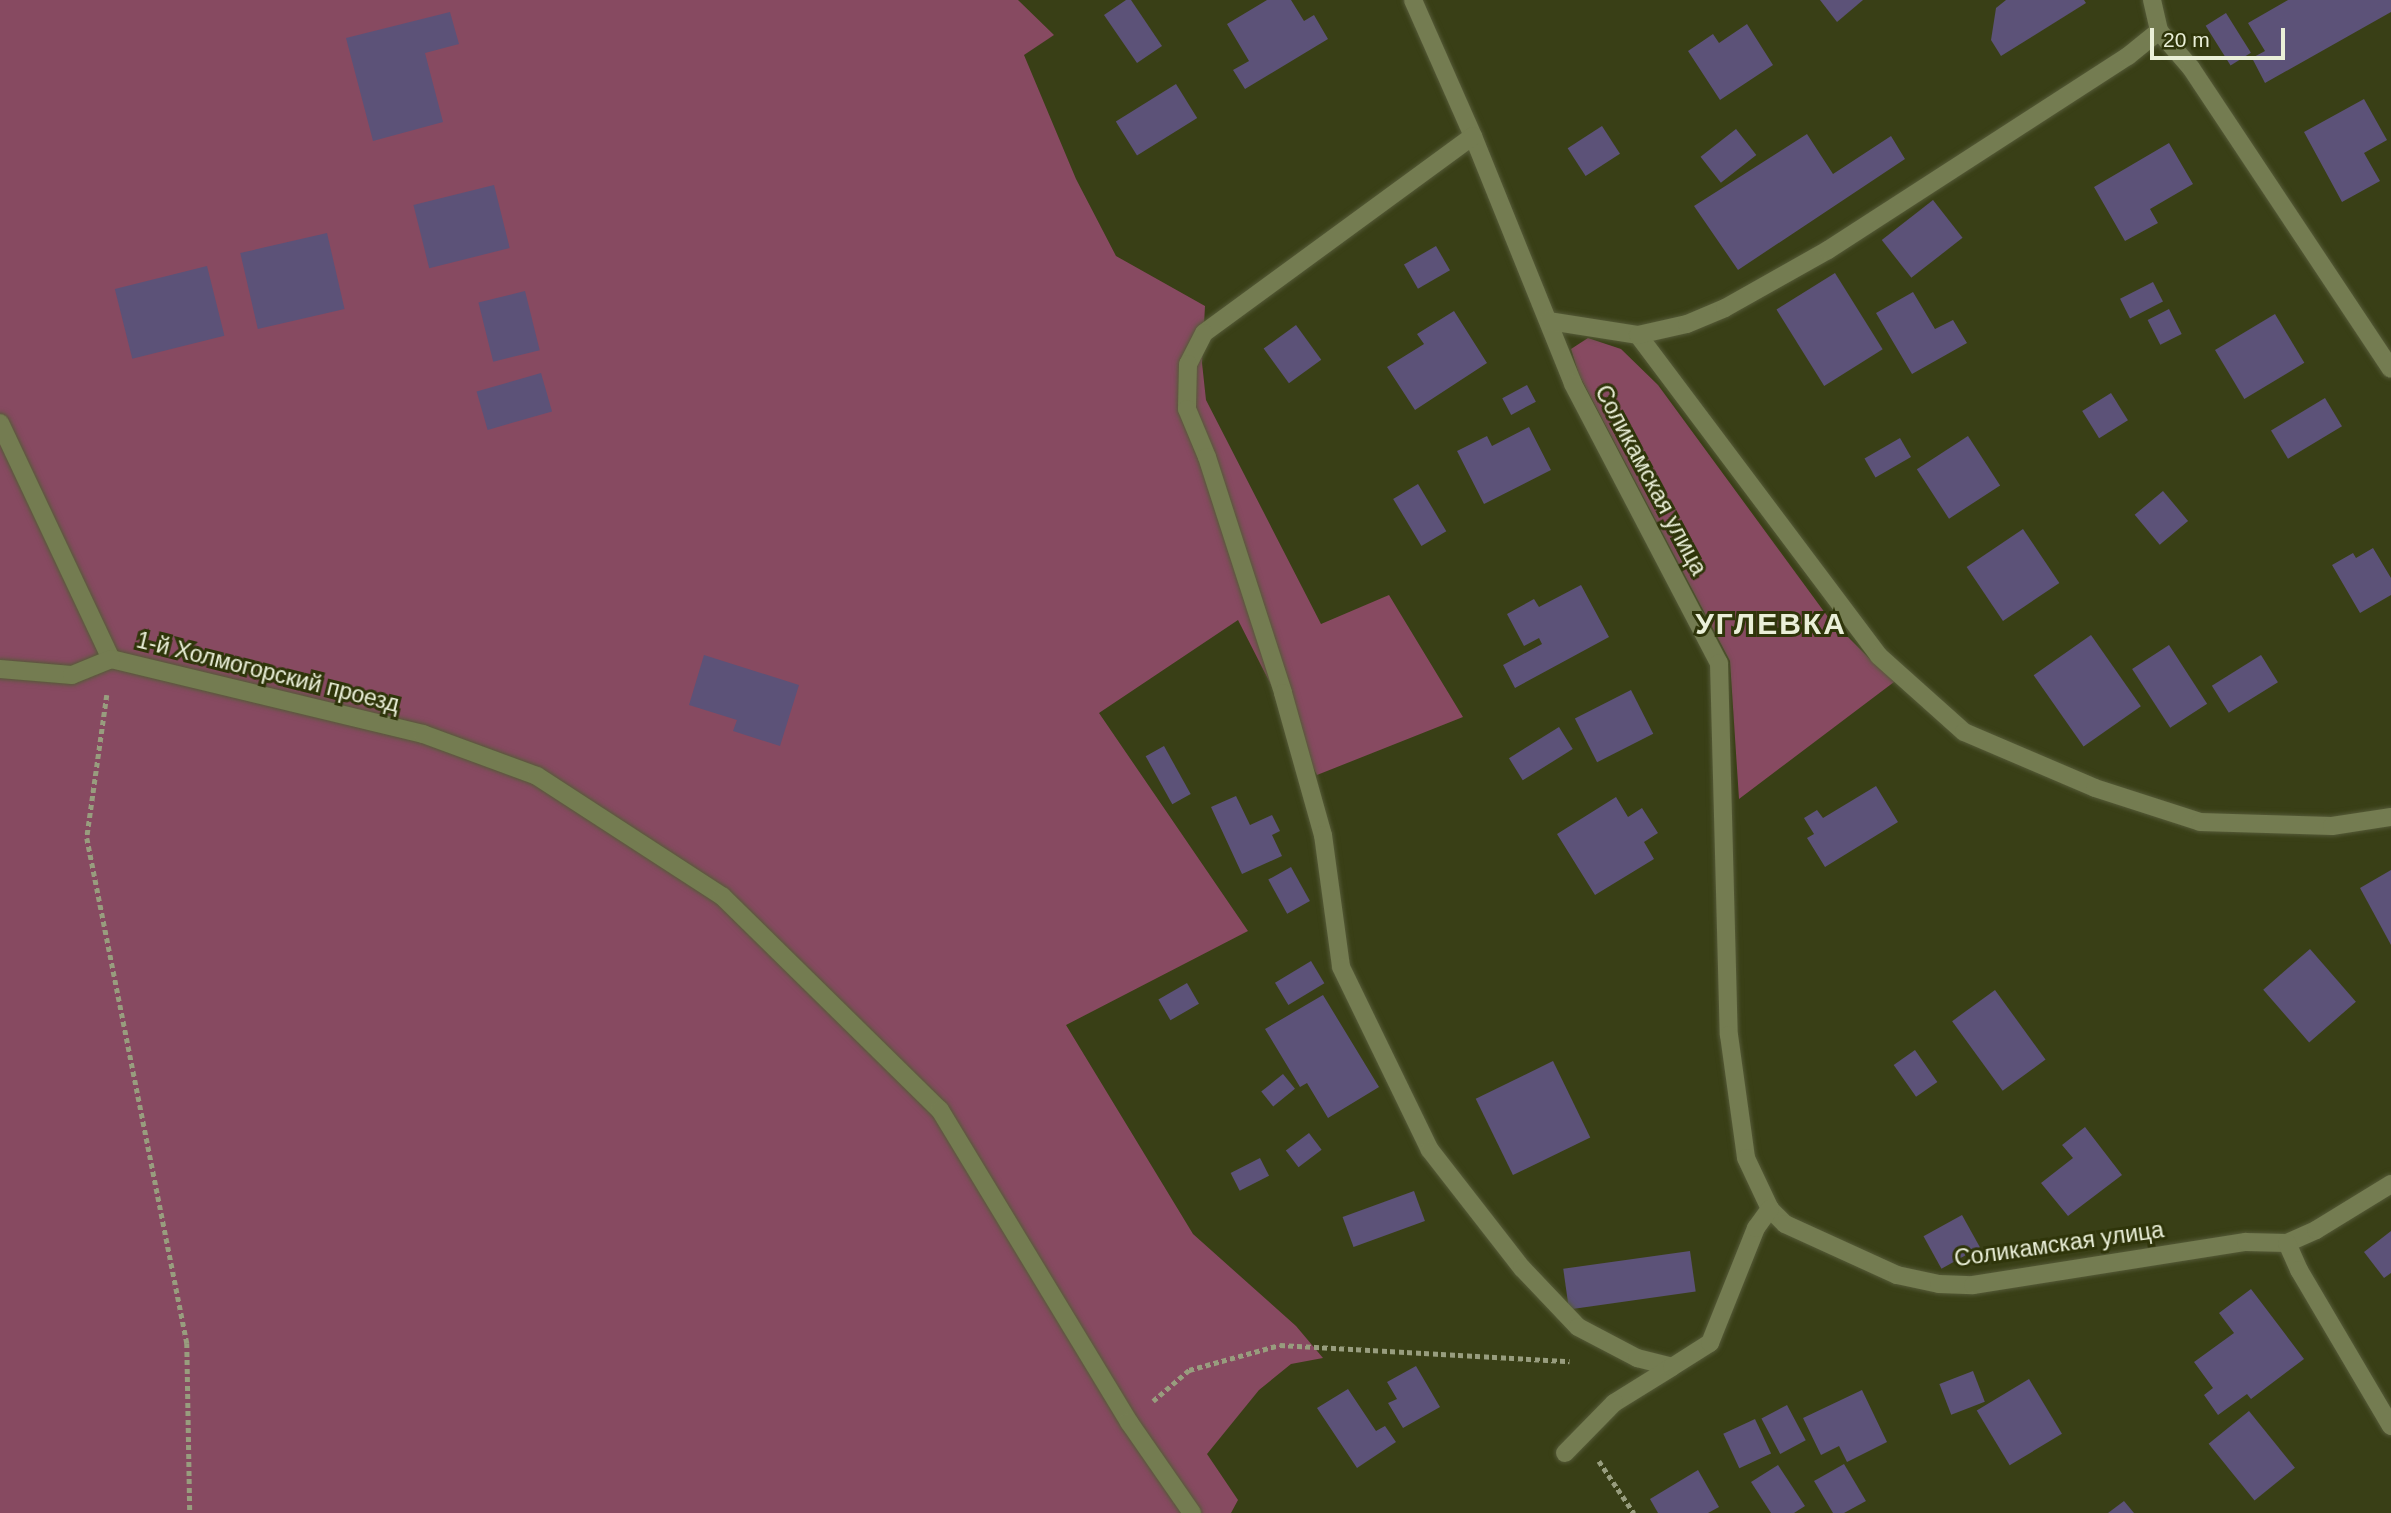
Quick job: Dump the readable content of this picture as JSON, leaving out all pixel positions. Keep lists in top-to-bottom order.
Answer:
{
  "streets": {
    "street": ["Соликамская улица", "1-й Холмогорский проезд"]
  },
  "districts": ["УГЛЕВКА"],
  "scale_bar": "20 m"
}
